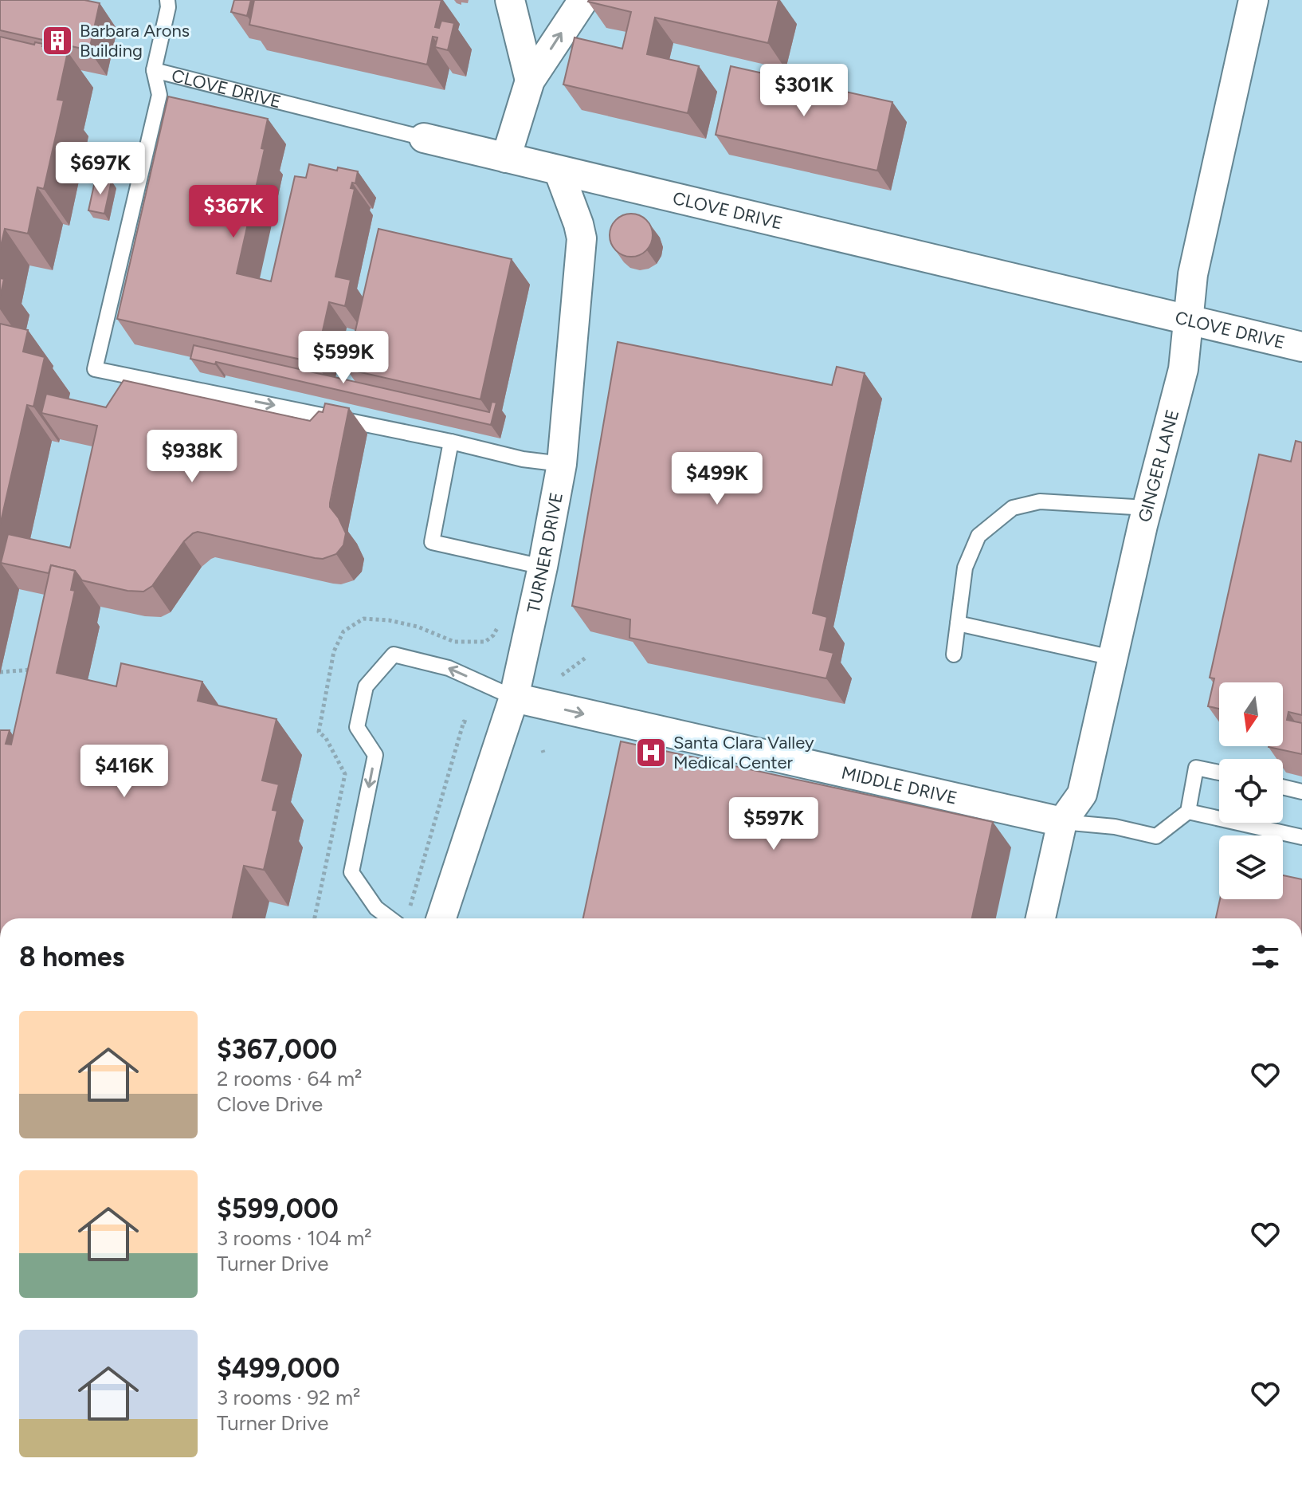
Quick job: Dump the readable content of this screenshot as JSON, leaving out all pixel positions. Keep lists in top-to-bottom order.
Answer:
{
  "streets": {
    "street": [
      "CLOVE DRIVE",
      "GINGER LANE",
      "TURNER DRIVE",
      "MIDDLE DRIVE"
    ]
  },
  "crossings": [
    ["CLOVE DRIVE", "GINGER LANE"],
    ["CLOVE DRIVE", "TURNER DRIVE"],
    ["GINGER LANE", "MIDDLE DRIVE"],
    ["TURNER DRIVE", "MIDDLE DRIVE"]
  ],
  "one_way": ["MIDDLE DRIVE"],
  "places": {
    "building": ["Barbara Arons Building"],
    "hospital": ["Santa Clara Valley Medical Center"]
  },
  "north": "bottom",
  "page": {
    "price": [
      "$301K",
      "$697K",
      "$367K",
      "$599K",
      "$938K",
      "$499K",
      "$416K",
      "$597K"
    ],
    "heading": "8 homes",
    "list": [
      {
        "name": "$367,000",
        "note": "2 rooms · 64 m² · Clove Drive"
      },
      {
        "name": "$599,000",
        "note": "3 rooms · 104 m² · Turner Drive"
      },
      {
        "name": "$499,000",
        "note": "3 rooms · 92 m² · Turner Drive"
      }
    ]
  }
}
